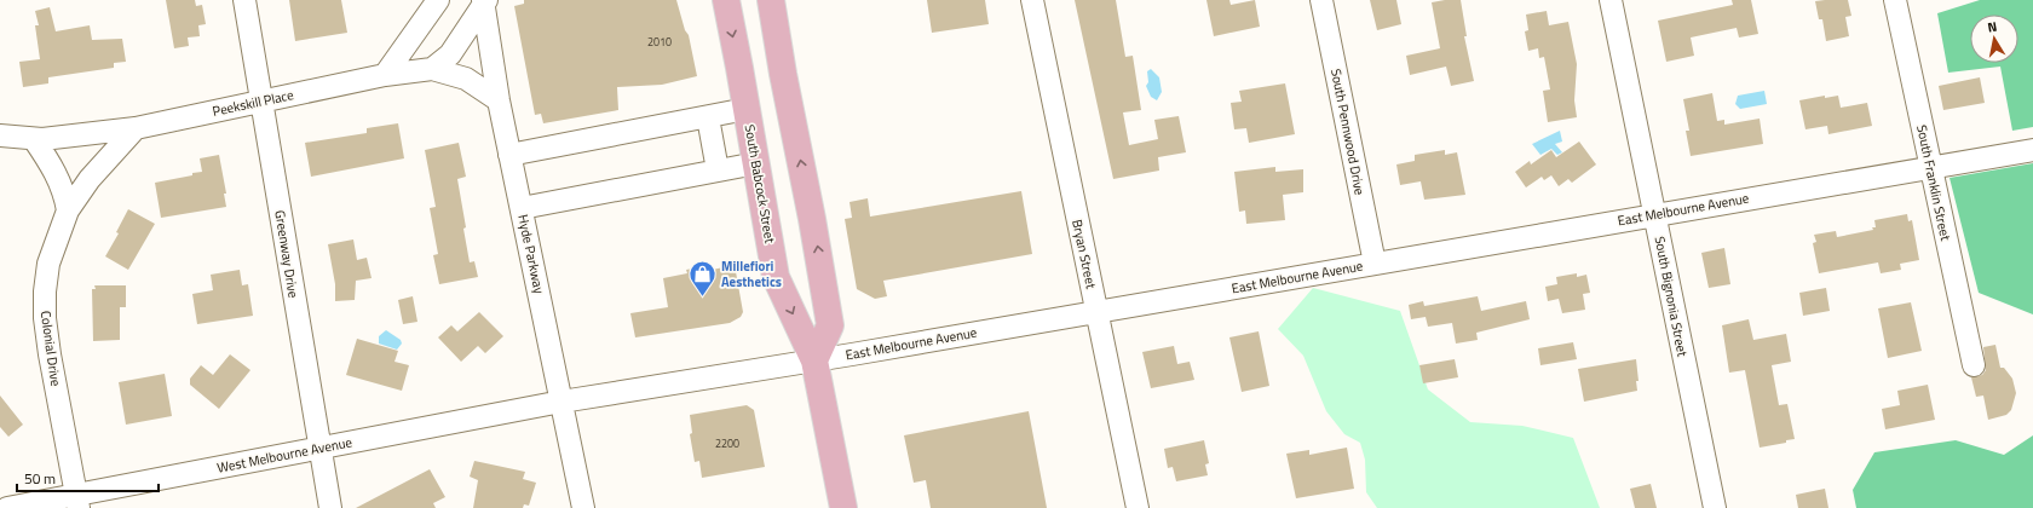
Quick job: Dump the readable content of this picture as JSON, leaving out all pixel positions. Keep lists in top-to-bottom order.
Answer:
{
  "streets": {
    "main road": ["South Babcock Street"],
    "street": [
      "Peekskill Place",
      "South Pennwood Drive",
      "South Franklin Street",
      "East Melbourne Avenue",
      "Greenway Drive",
      "Hyde Parkway",
      "Bryan Street",
      "South Bignonia Street",
      "Colonial Drive",
      "West Melbourne Avenue"
    ]
  },
  "crossings": [
    ["Peekskill Place", "Greenway Drive"],
    ["Peekskill Place", "Hyde Parkway"],
    ["Peekskill Place", "Colonial Drive"],
    ["South Pennwood Drive", "East Melbourne Avenue"],
    ["South Franklin Street", "East Melbourne Avenue"],
    ["South Babcock Street", "East Melbourne Avenue"],
    ["East Melbourne Avenue", "Hyde Parkway"],
    ["East Melbourne Avenue", "Bryan Street"],
    ["East Melbourne Avenue", "South Bignonia Street"],
    ["East Melbourne Avenue", "West Melbourne Avenue"],
    ["Greenway Drive", "West Melbourne Avenue"],
    ["Hyde Parkway", "West Melbourne Avenue"],
    ["Colonial Drive", "West Melbourne Avenue"]
  ],
  "places": {
    "shop": ["Millefiori Aesthetics"]
  },
  "house_numbers": ["2010", "2200"],
  "scale_bar": "50 m",
  "north": "top"
}
